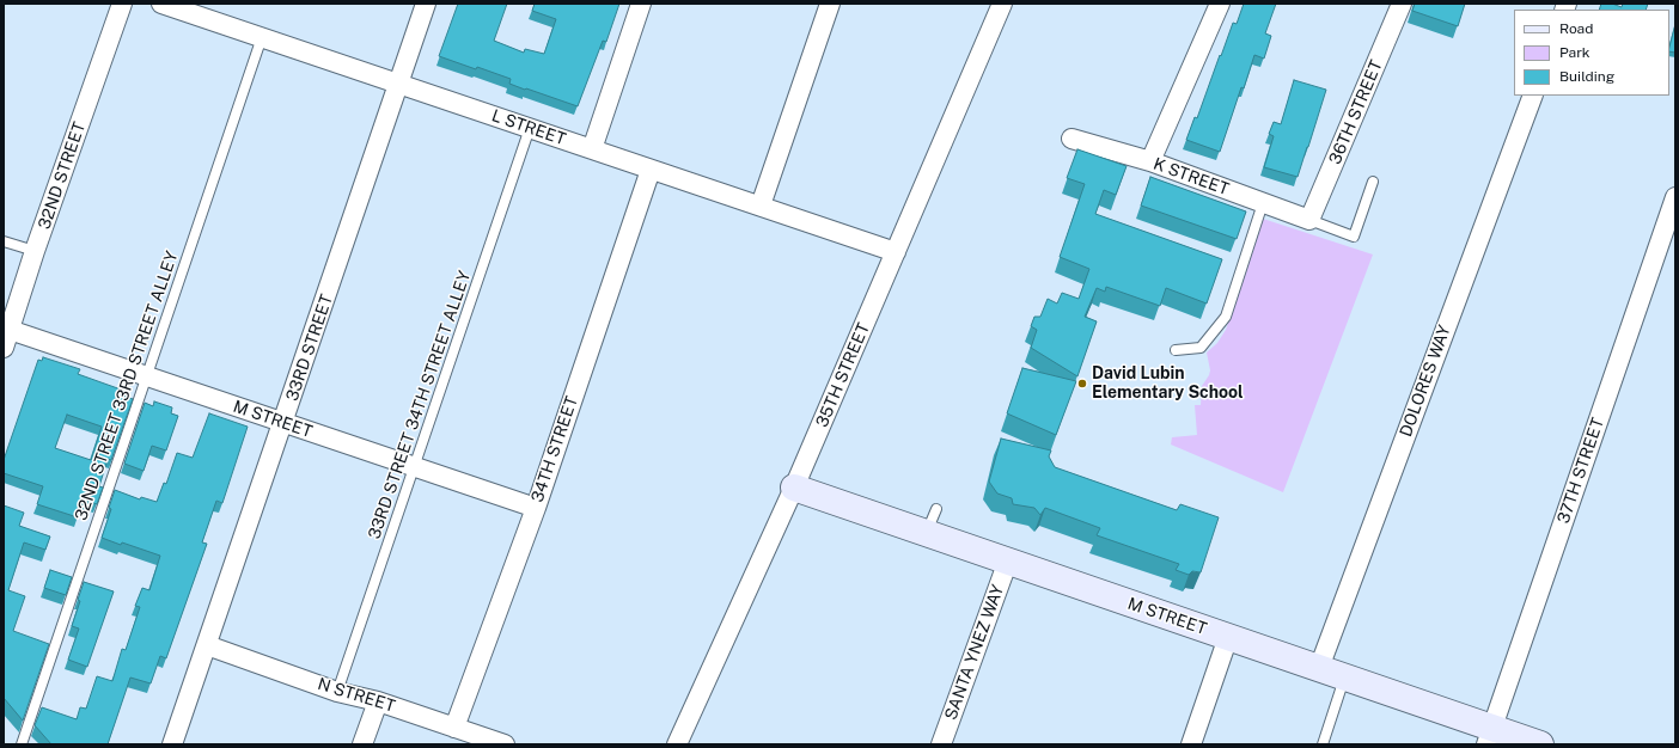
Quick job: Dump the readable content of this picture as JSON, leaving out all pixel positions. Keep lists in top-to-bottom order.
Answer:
{
  "streets": {
    "street": [
      "36TH STREET",
      "L STREET",
      "32ND STREET",
      "K STREET",
      "33RD STREET",
      "35TH STREET",
      "DOLORES WAY",
      "M STREET",
      "34TH STREET",
      "37TH STREET",
      "SANTA YNEZ WAY",
      "N STREET"
    ],
    "lane": ["32ND STREET 33RD STREET ALLEY", "33RD STREET 34TH STREET ALLEY"]
  },
  "crossings": [
    ["36TH STREET", "K STREET"],
    ["L STREET", "33RD STREET"],
    ["L STREET", "35TH STREET"],
    ["L STREET", "32ND STREET 33RD STREET ALLEY"],
    ["L STREET", "33RD STREET 34TH STREET ALLEY"],
    ["L STREET", "34TH STREET"],
    ["32ND STREET", "M STREET"],
    ["33RD STREET", "M STREET"],
    ["33RD STREET", "N STREET"],
    ["35TH STREET", "M STREET"],
    ["DOLORES WAY", "M STREET"],
    ["32ND STREET 33RD STREET ALLEY", "M STREET"],
    ["33RD STREET 34TH STREET ALLEY", "M STREET"],
    ["33RD STREET 34TH STREET ALLEY", "N STREET"],
    ["M STREET", "34TH STREET"],
    ["M STREET", "37TH STREET"],
    ["M STREET", "SANTA YNEZ WAY"],
    ["34TH STREET", "N STREET"]
  ],
  "places": ["David Lubin Elementary School"],
  "legend": ["Road", "Park", "Building"]
}
